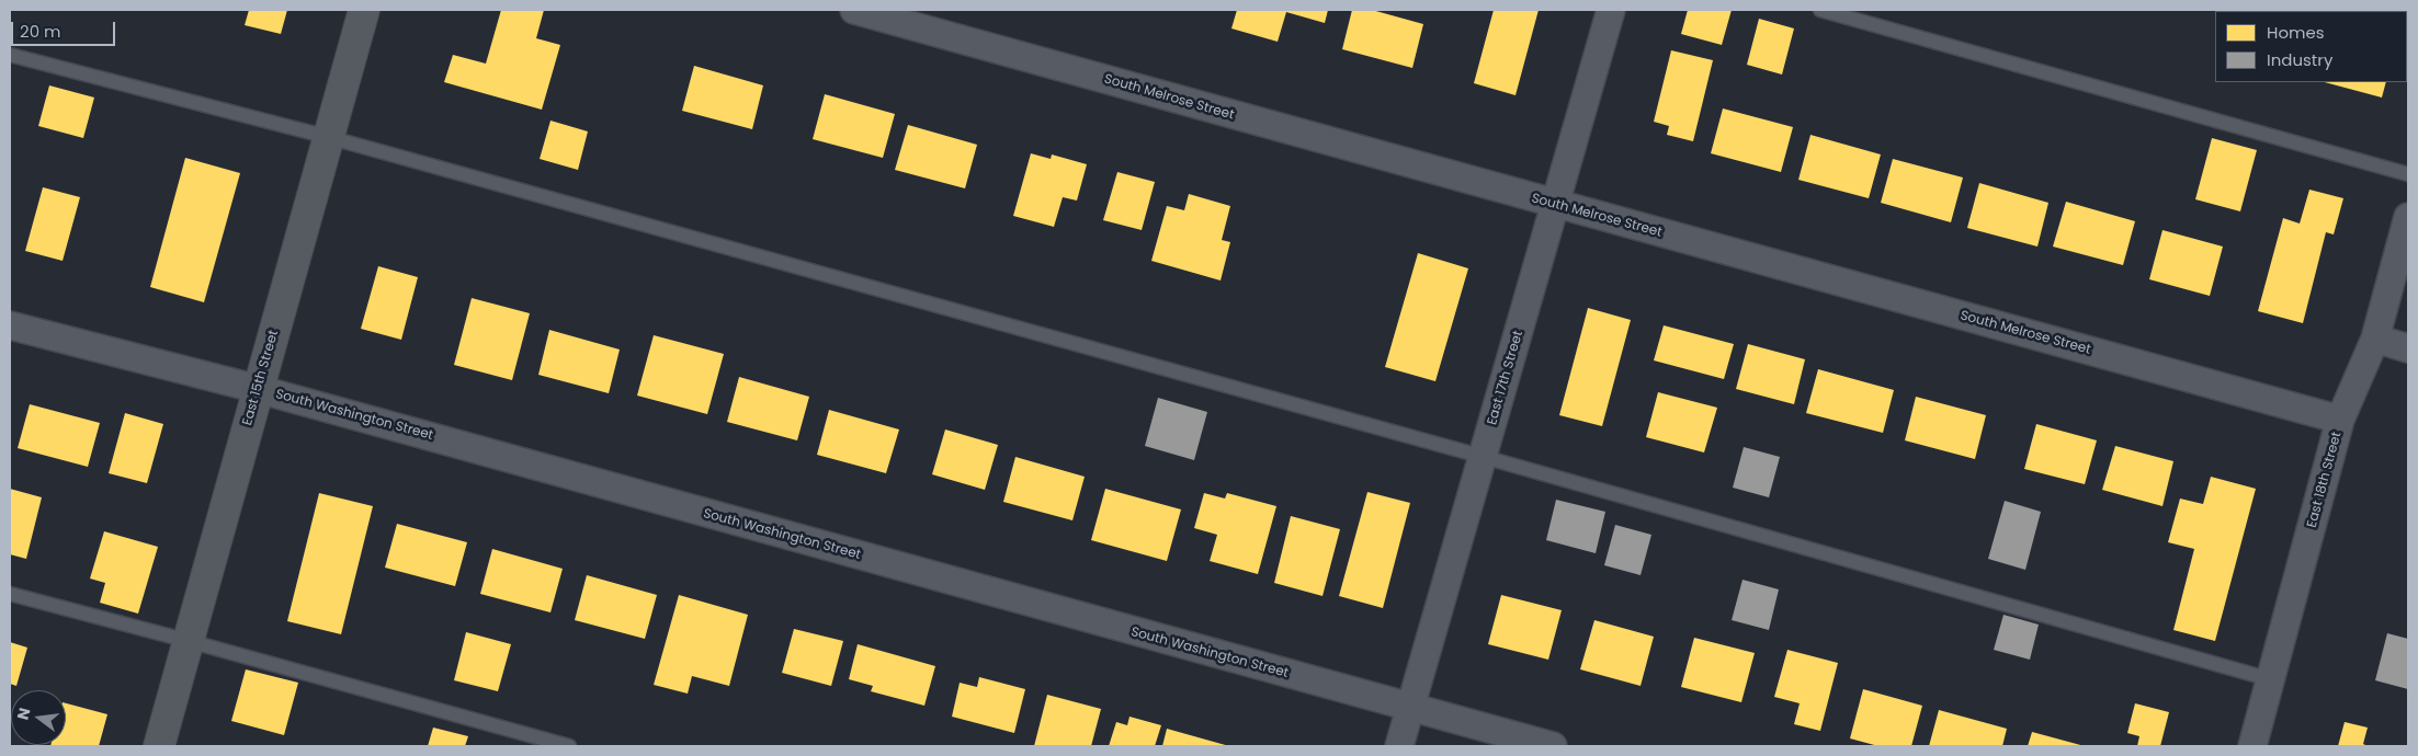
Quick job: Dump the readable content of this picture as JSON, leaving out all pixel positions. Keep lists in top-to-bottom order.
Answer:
{
  "streets": {
    "main road": ["East 15th Street"],
    "street": [
      "South Melrose Street",
      "East 17th Street",
      "South Washington Street",
      "East 18th Street"
    ]
  },
  "crossings": [
    ["South Melrose Street", "East 17th Street"],
    ["South Melrose Street", "East 18th Street"],
    ["East 15th Street", "South Washington Street"],
    ["East 17th Street", "South Washington Street"]
  ],
  "legend": ["Homes", "Industry"],
  "scale_bar": "20 m",
  "north": "left"
}
